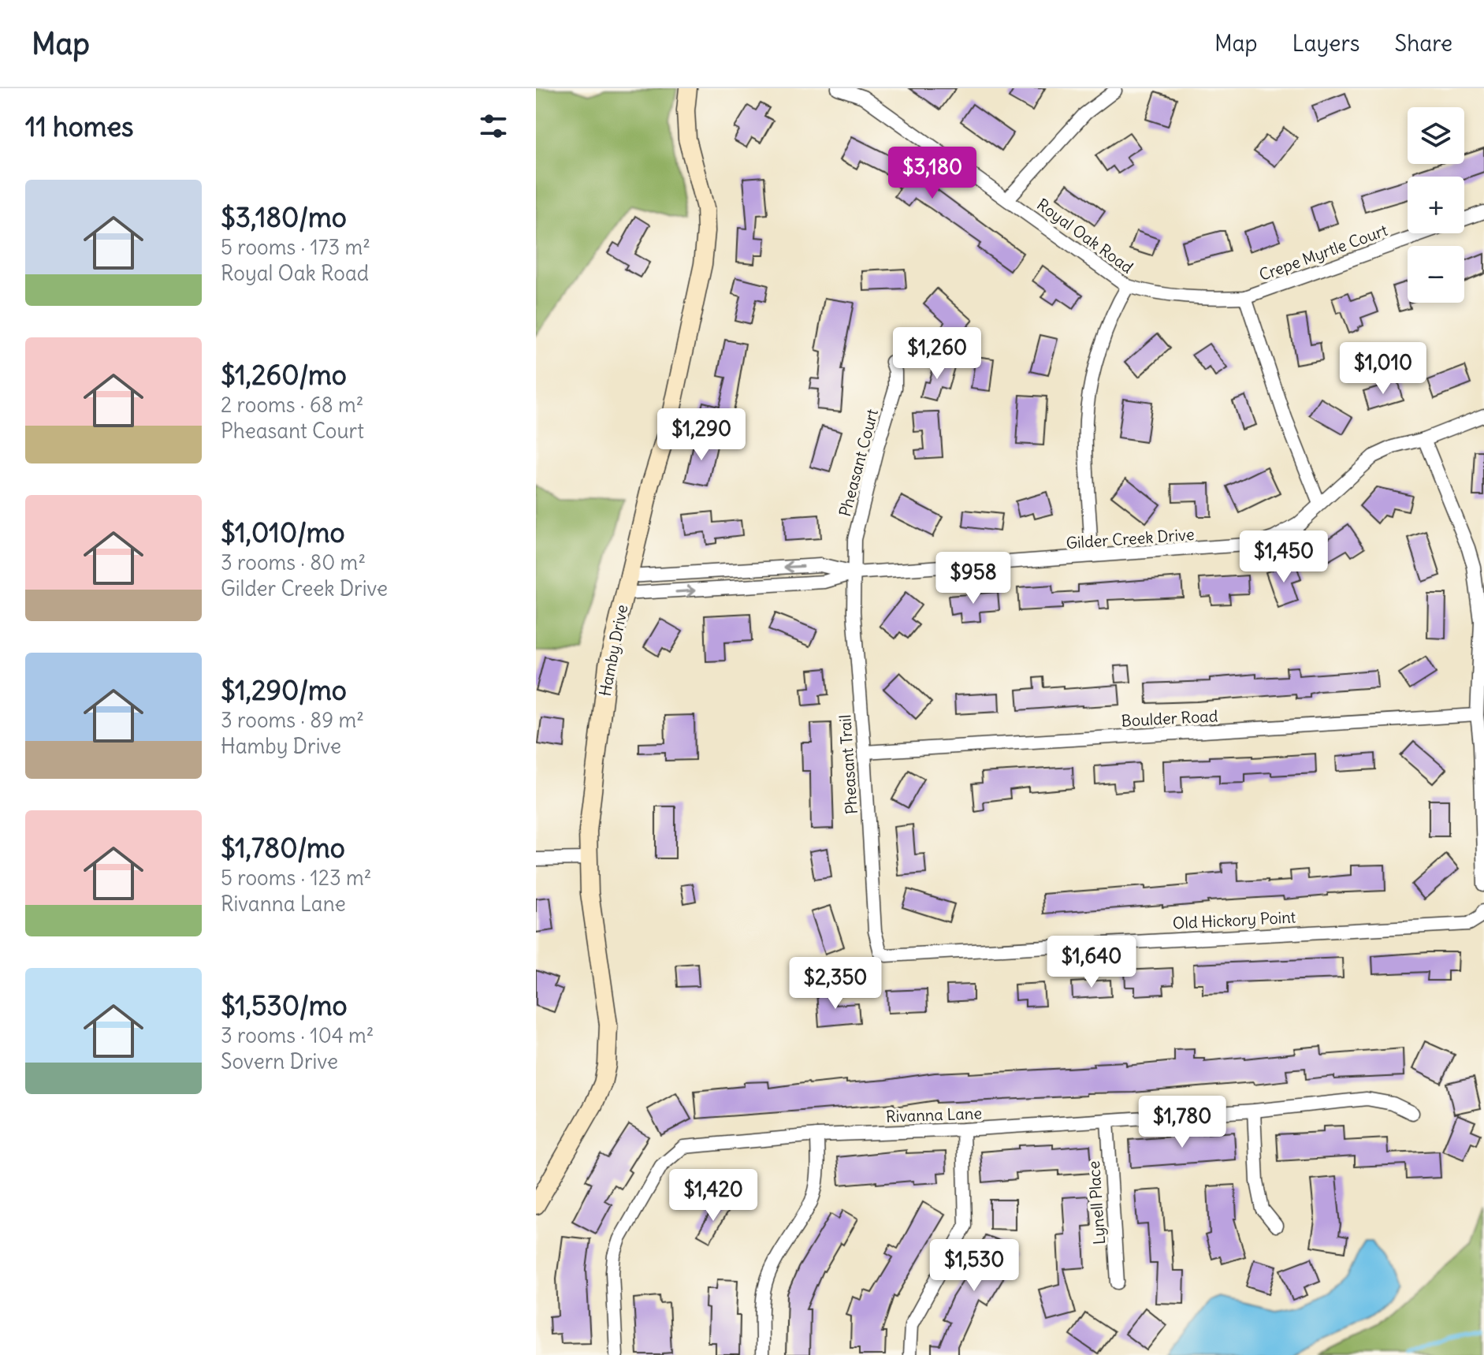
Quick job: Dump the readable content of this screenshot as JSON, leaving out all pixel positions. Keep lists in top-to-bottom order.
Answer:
{
  "streets": {
    "street": [
      "Royal Oak Road",
      "Crepe Myrtle Court",
      "Pheasant Court",
      "Gilder Creek Drive",
      "Hamby Drive",
      "Boulder Road",
      "Pheasant Trail",
      "Old Hickory Point",
      "Rivanna Lane",
      "Lynell Place"
    ]
  },
  "crossings": [
    ["Royal Oak Road", "Crepe Myrtle Court"],
    ["Pheasant Court", "Gilder Creek Drive"],
    ["Pheasant Court", "Pheasant Trail"],
    ["Gilder Creek Drive", "Hamby Drive"],
    ["Gilder Creek Drive", "Pheasant Trail"],
    ["Boulder Road", "Pheasant Trail"],
    ["Pheasant Trail", "Old Hickory Point"],
    ["Rivanna Lane", "Lynell Place"]
  ],
  "page": {
    "header": "Map",
    "nav": ["Map", "Layers", "Share"],
    "heading": "11 homes",
    "map_buttons": ["+", "−"],
    "price": [
      "$3,180",
      "$1,260",
      "$1,010",
      "$1,290",
      "$1,450",
      "$958",
      "$1,640",
      "$2,350",
      "$1,780",
      "$1,420",
      "$1,530"
    ],
    "list": [
      {
        "name": "$3,180/mo",
        "note": "5 rooms · 173 m² · Royal Oak Road"
      },
      {
        "name": "$1,260/mo",
        "note": "2 rooms · 68 m² · Pheasant Court"
      },
      {
        "name": "$1,010/mo",
        "note": "3 rooms · 80 m² · Gilder Creek Drive"
      },
      {
        "name": "$1,290/mo",
        "note": "3 rooms · 89 m² · Hamby Drive"
      },
      {
        "name": "$1,780/mo",
        "note": "5 rooms · 123 m² · Rivanna Lane"
      },
      {
        "name": "$1,530/mo",
        "note": "3 rooms · 104 m² · Sovern Drive"
      }
    ]
  }
}
